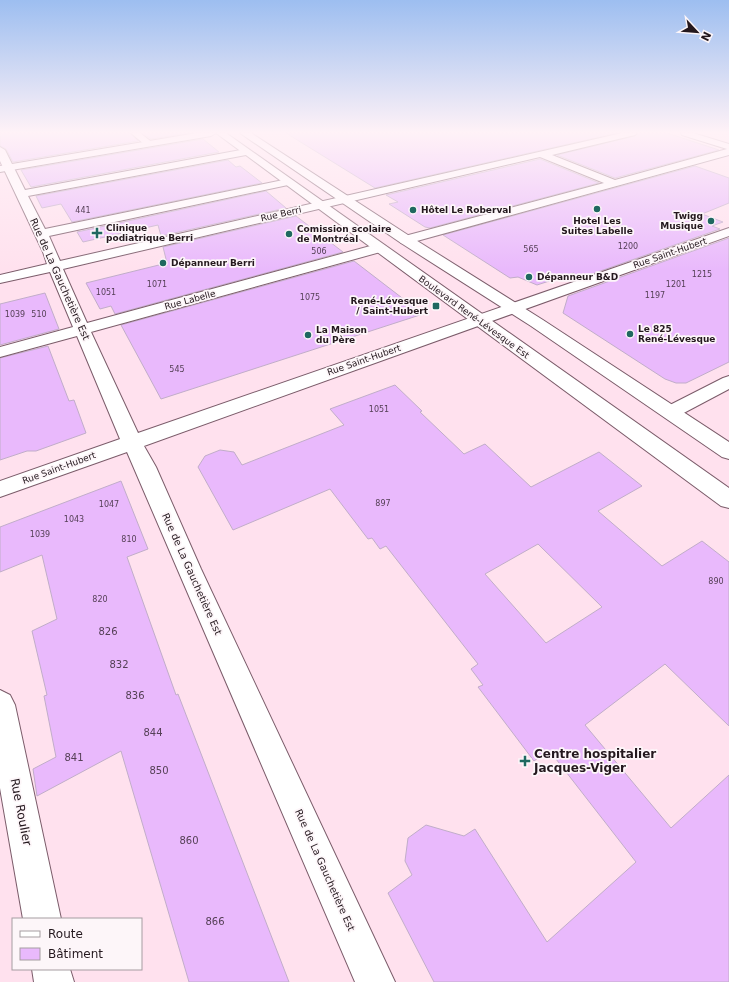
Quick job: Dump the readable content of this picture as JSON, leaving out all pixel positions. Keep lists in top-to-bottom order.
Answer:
{
  "streets": {
    "street": [
      "Rue Berri",
      "Rue Saint-Hubert",
      "Rue de La Gauchetière Est",
      "Rue Labelle",
      "Boulevard René-Lévesque Est",
      "Rue Roulier"
    ]
  },
  "crossings": [
    ["Rue Berri", "Rue de La Gauchetière Est"],
    ["Rue Berri", "Boulevard René-Lévesque Est"],
    ["Rue Saint-Hubert", "Rue de La Gauchetière Est"],
    ["Rue Saint-Hubert", "Boulevard René-Lévesque Est"],
    ["Rue de La Gauchetière Est", "Rue Labelle"],
    ["Rue Labelle", "Boulevard René-Lévesque Est"]
  ],
  "places": {
    "other": [
      "Hotel Les Suites Labelle",
      "Hôtel Le Roberval",
      "Twigg Musique",
      "Comission scolaire de Montréal",
      "Dépanneur Berri",
      "Dépanneur B&D",
      "Le 825 René-Lévesque",
      "La Maison du Père"
    ],
    "health": ["Clinique podiatrique Berri", "Centre hospitalier Jacques-Viger"],
    "transit": ["René-Lévesque / Saint-Hubert"]
  },
  "house_numbers": [
    "441",
    "1200",
    "565",
    "506",
    "1215",
    "1071",
    "1201",
    "1051",
    "1197",
    "1075",
    "1039",
    "510",
    "545",
    "1051",
    "897",
    "1047",
    "1043",
    "1039",
    "810",
    "890",
    "820",
    "826",
    "832",
    "836",
    "844",
    "841",
    "850",
    "860",
    "866"
  ],
  "legend": ["Route", "Bâtiment"],
  "north": "bottom right"
}
